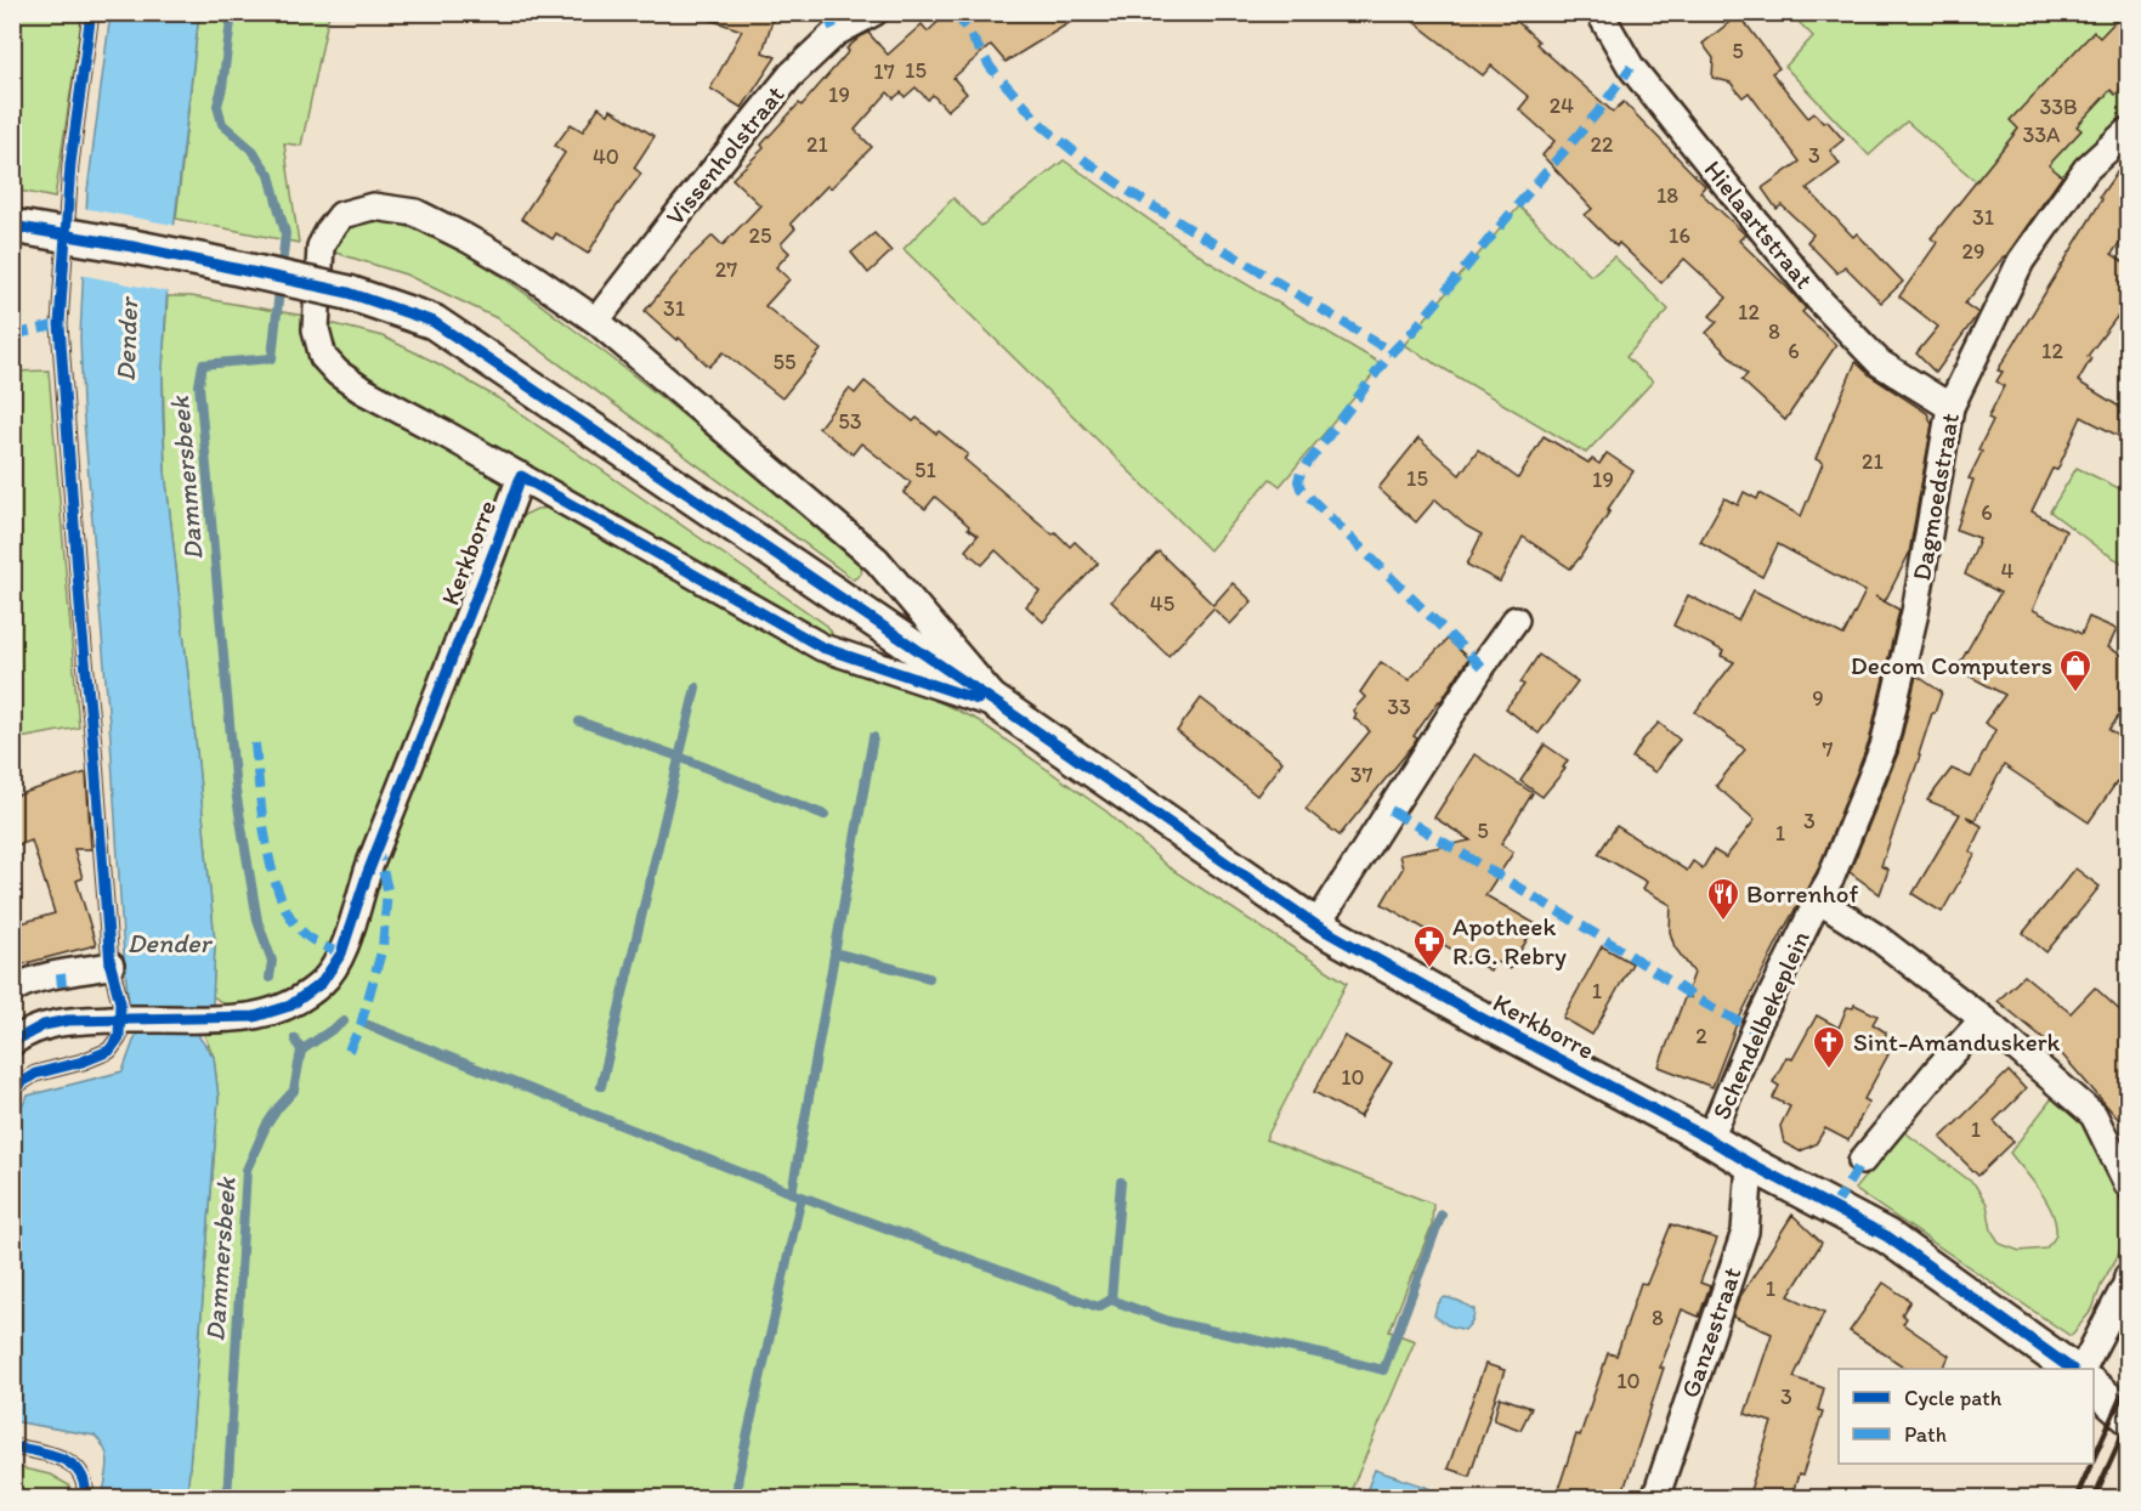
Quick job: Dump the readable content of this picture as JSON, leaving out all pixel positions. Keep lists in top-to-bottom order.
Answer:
{
  "streets": {
    "street": [
      "Vissenholstraat",
      "Hielaartstraat",
      "Dagmoedstraat",
      "Kerkborre",
      "Schendelbekeplein",
      "Ganzestraat"
    ]
  },
  "crossings": [
    ["Vissenholstraat", "Kerkborre"],
    ["Hielaartstraat", "Dagmoedstraat"],
    ["Dagmoedstraat", "Schendelbekeplein"],
    ["Kerkborre", "Schendelbekeplein"],
    ["Kerkborre", "Ganzestraat"]
  ],
  "water": ["Dender", "Dammersbeek"],
  "places": {
    "shop": ["Decom Computers"],
    "restaurant": ["Borrenhof"],
    "pharmacy": ["Apotheek R.G. Rebry"],
    "church": ["Sint-Amanduskerk"]
  },
  "house_numbers": [
    "5",
    "15",
    "17",
    "19",
    "24",
    "33B",
    "33A",
    "21",
    "22",
    "3",
    "40",
    "18",
    "31",
    "25",
    "16",
    "29",
    "27",
    "31",
    "12",
    "8",
    "6",
    "12",
    "55",
    "53",
    "21",
    "51",
    "15",
    "19",
    "6",
    "4",
    "45",
    "9",
    "33",
    "7",
    "37",
    "3",
    "5",
    "1",
    "1",
    "2",
    "10",
    "1",
    "1",
    "8",
    "10",
    "3"
  ],
  "legend": ["Cycle path", "Path"]
}
